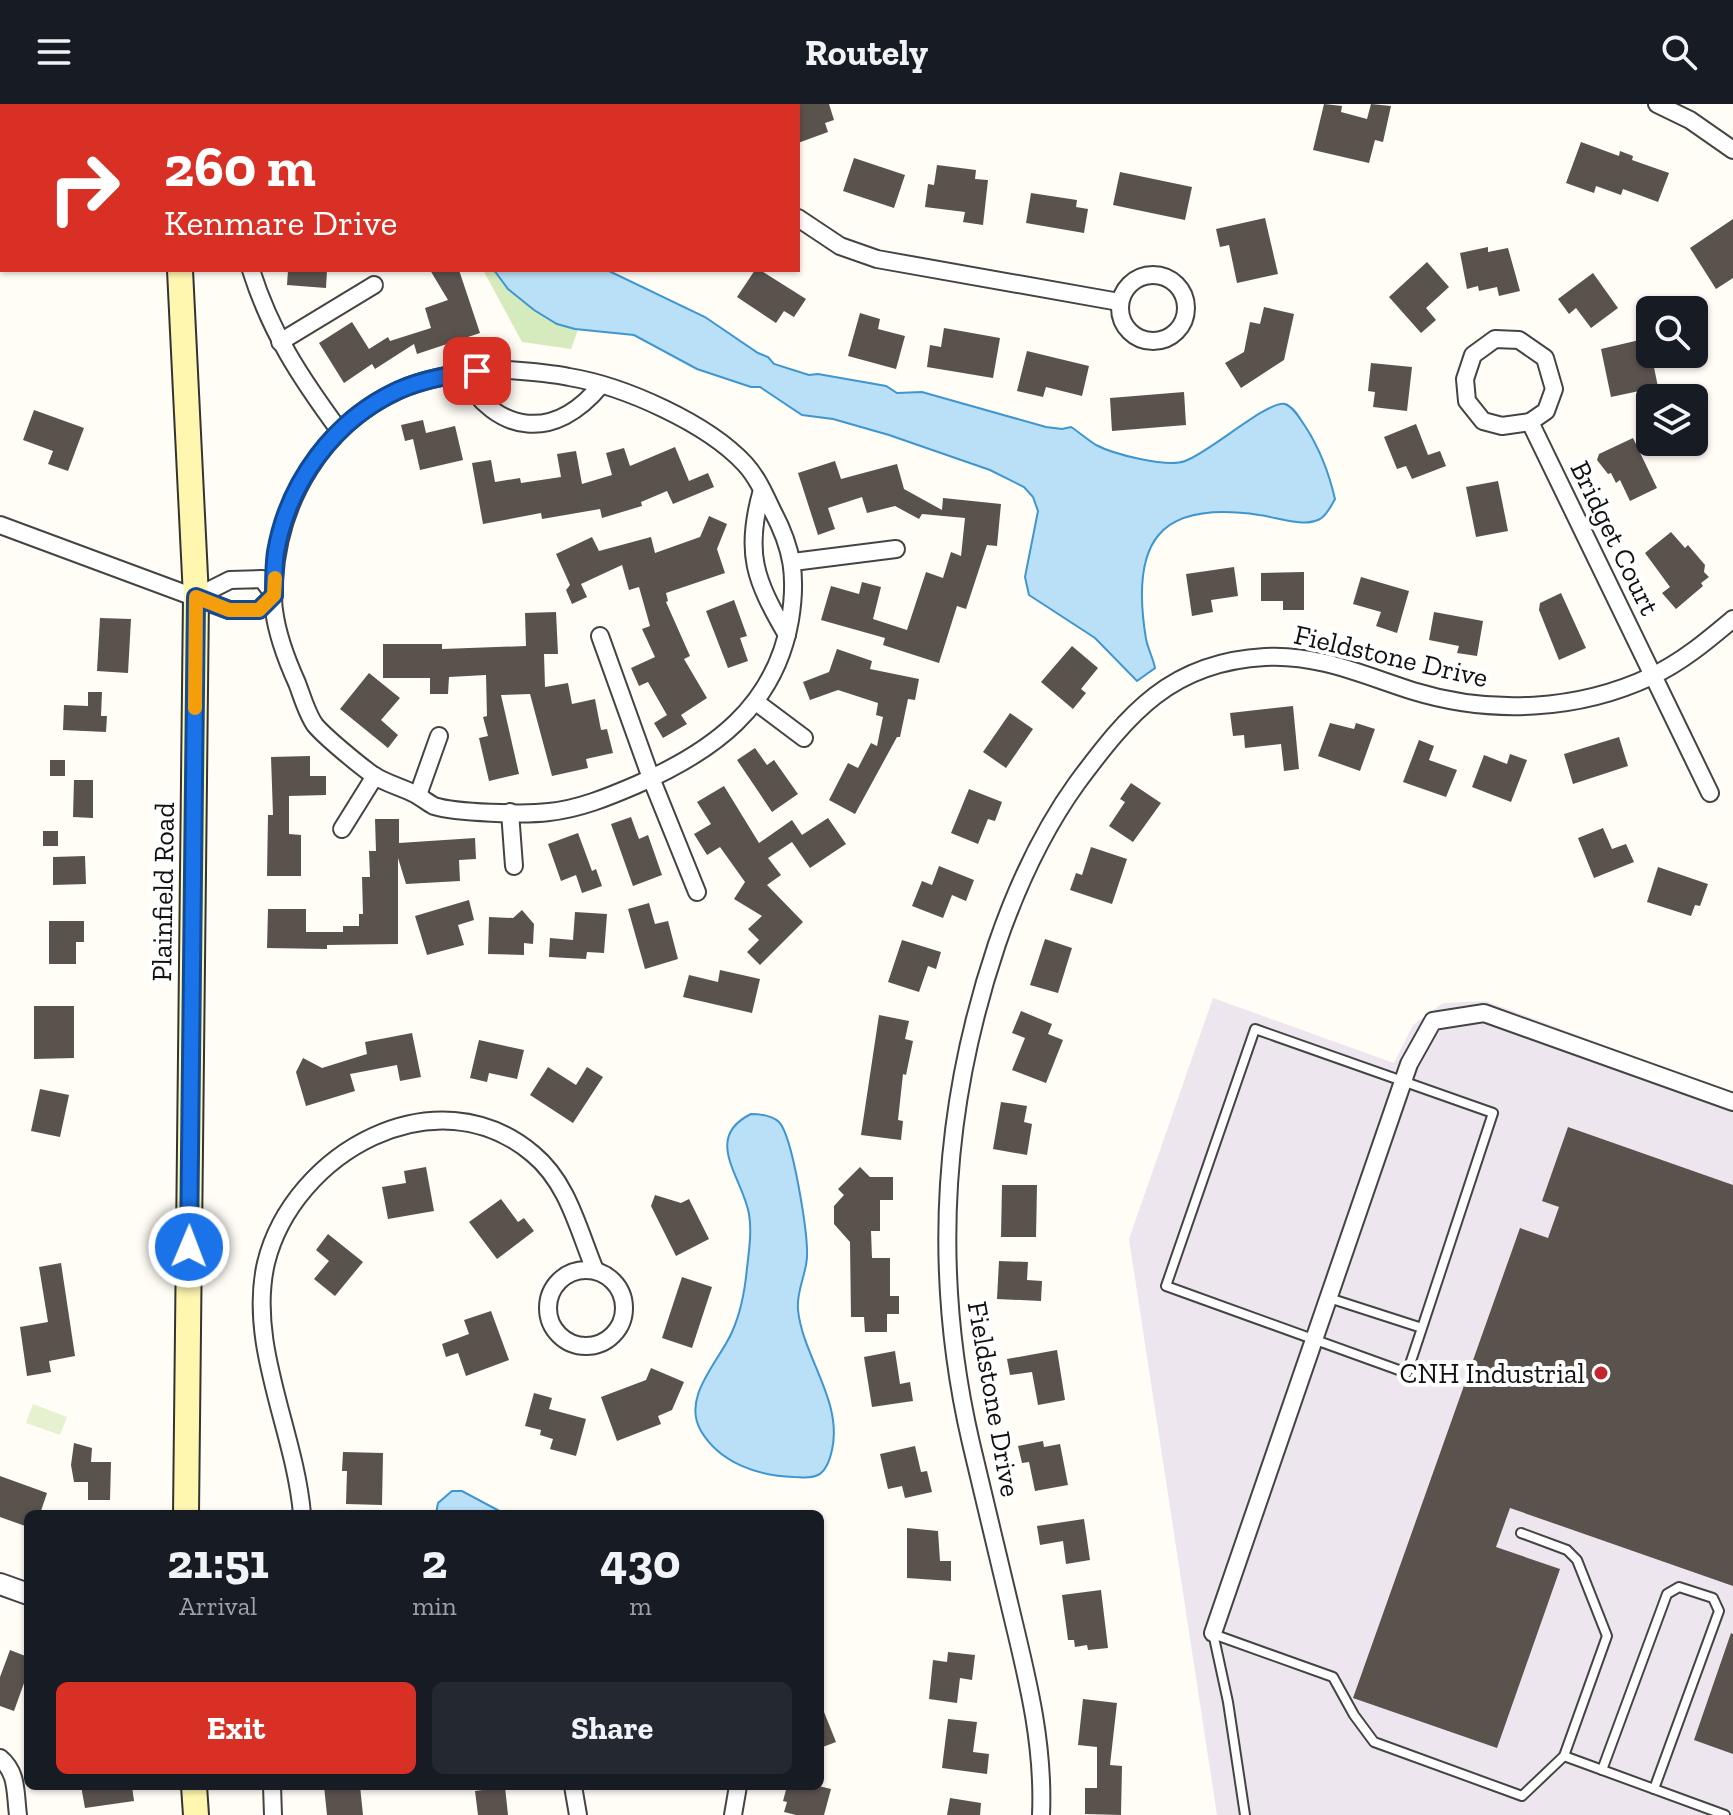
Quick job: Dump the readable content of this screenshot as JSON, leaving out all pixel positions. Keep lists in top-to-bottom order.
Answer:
{
  "streets": {
    "main road": ["Plainfield Road"],
    "street": ["Bridget Court", "Fieldstone Drive"]
  },
  "crossings": [
    ["Bridget Court", "Fieldstone Drive"]
  ],
  "places": ["CNH Industrial"],
  "page": {
    "header": "Routely",
    "turn": ["260 m", "Kenmare Drive"],
    "eta": [
      "21:51",
      "Arrival",
      "2",
      "min",
      "430",
      "m"
    ],
    "buttons": ["Exit", "Share"]
  }
}
